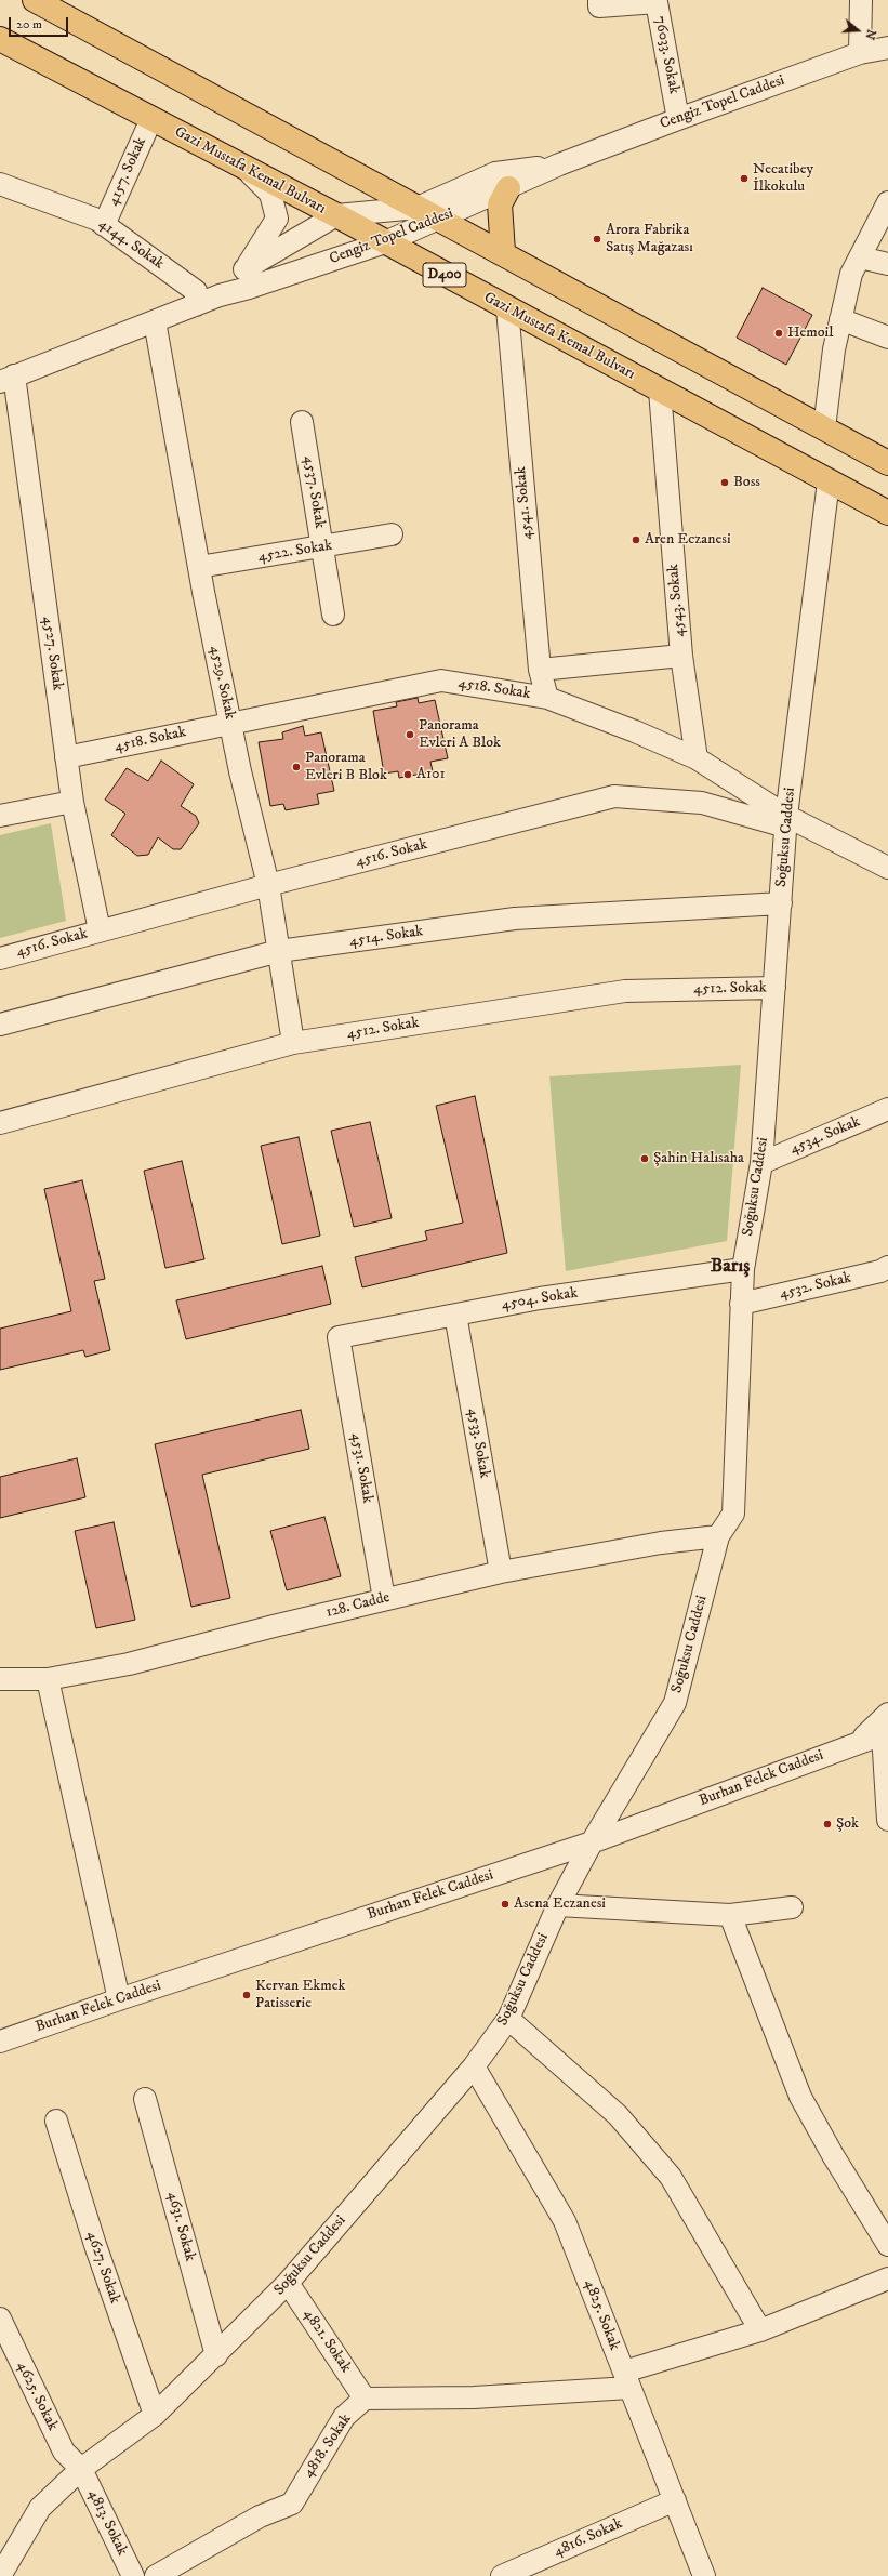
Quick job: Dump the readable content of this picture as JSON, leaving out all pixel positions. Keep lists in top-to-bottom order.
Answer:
{
  "streets": {
    "highway": ["Gazi Mustafa Kemal Bulvarı", "D400"],
    "street": [
      "76033. Sokak",
      "Cengiz Topel Caddesi",
      "4157. Sokak",
      "4144. Sokak",
      "4537. Sokak",
      "4541. Sokak",
      "4522. Sokak",
      "4543. Sokak",
      "4527. Sokak",
      "4529. Sokak",
      "4518. Sokak",
      "Soğuksu Caddesi",
      "4516. Sokak",
      "4514. Sokak",
      "4512. Sokak",
      "4534. Sokak",
      "4532. Sokak",
      "4504. Sokak",
      "4533. Sokak",
      "4531. Sokak",
      "128. Cadde",
      "Burhan Felek Caddesi",
      "4631. Sokak",
      "4627. Sokak",
      "4825. Sokak",
      "4821. Sokak",
      "4625. Sokak",
      "4818. Sokak",
      "4813. Sokak",
      "4816. Sokak"
    ]
  },
  "crossings": [
    ["76033. Sokak", "Cengiz Topel Caddesi"],
    ["Cengiz Topel Caddesi", "Gazi Mustafa Kemal Bulvarı"],
    ["Cengiz Topel Caddesi", "4144. Sokak"],
    ["Cengiz Topel Caddesi", "4527. Sokak"],
    ["Cengiz Topel Caddesi", "4529. Sokak"],
    ["Gazi Mustafa Kemal Bulvarı", "4157. Sokak"],
    ["Gazi Mustafa Kemal Bulvarı", "4541. Sokak"],
    ["Gazi Mustafa Kemal Bulvarı", "4543. Sokak"],
    ["Gazi Mustafa Kemal Bulvarı", "Soğuksu Caddesi"],
    ["4157. Sokak", "4144. Sokak"],
    ["4537. Sokak", "4522. Sokak"],
    ["4541. Sokak", "4518. Sokak"],
    ["4522. Sokak", "4529. Sokak"],
    ["4543. Sokak", "4518. Sokak"],
    ["4527. Sokak", "4518. Sokak"],
    ["4527. Sokak", "4516. Sokak"],
    ["4529. Sokak", "4518. Sokak"],
    ["4529. Sokak", "4516. Sokak"],
    ["4529. Sokak", "4514. Sokak"],
    ["4529. Sokak", "4512. Sokak"],
    ["4518. Sokak", "Soğuksu Caddesi"],
    ["4518. Sokak", "4516. Sokak"],
    ["Soğuksu Caddesi", "4516. Sokak"],
    ["Soğuksu Caddesi", "4514. Sokak"],
    ["Soğuksu Caddesi", "4512. Sokak"],
    ["Soğuksu Caddesi", "4534. Sokak"],
    ["Soğuksu Caddesi", "4532. Sokak"],
    ["Soğuksu Caddesi", "4504. Sokak"],
    ["Soğuksu Caddesi", "128. Cadde"],
    ["Soğuksu Caddesi", "Burhan Felek Caddesi"],
    ["Soğuksu Caddesi", "4631. Sokak"],
    ["Soğuksu Caddesi", "4627. Sokak"],
    ["Soğuksu Caddesi", "4825. Sokak"],
    ["Soğuksu Caddesi", "4821. Sokak"],
    ["Soğuksu Caddesi", "4625. Sokak"],
    ["Soğuksu Caddesi", "4813. Sokak"],
    ["4504. Sokak", "4533. Sokak"],
    ["4504. Sokak", "4531. Sokak"],
    ["4533. Sokak", "128. Cadde"],
    ["4531. Sokak", "128. Cadde"],
    ["4825. Sokak", "4816. Sokak"],
    ["4821. Sokak", "4818. Sokak"],
    ["4625. Sokak", "4813. Sokak"]
  ],
  "districts": ["Barış"],
  "places": [
    "Necatibey İlkokulu",
    "Arora Fabrika Satış Mağazası",
    "Hemoil",
    "Boss",
    "Aren Eczanesi",
    "Panorama Evleri A Blok",
    "Panorama Evleri B Blok",
    "A101",
    "Şahin Halısaha",
    "Şok",
    "Asena Eczanesi",
    "Kervan Ekmek Patisserie"
  ],
  "scale_bar": "20 m",
  "north": "right"
}
